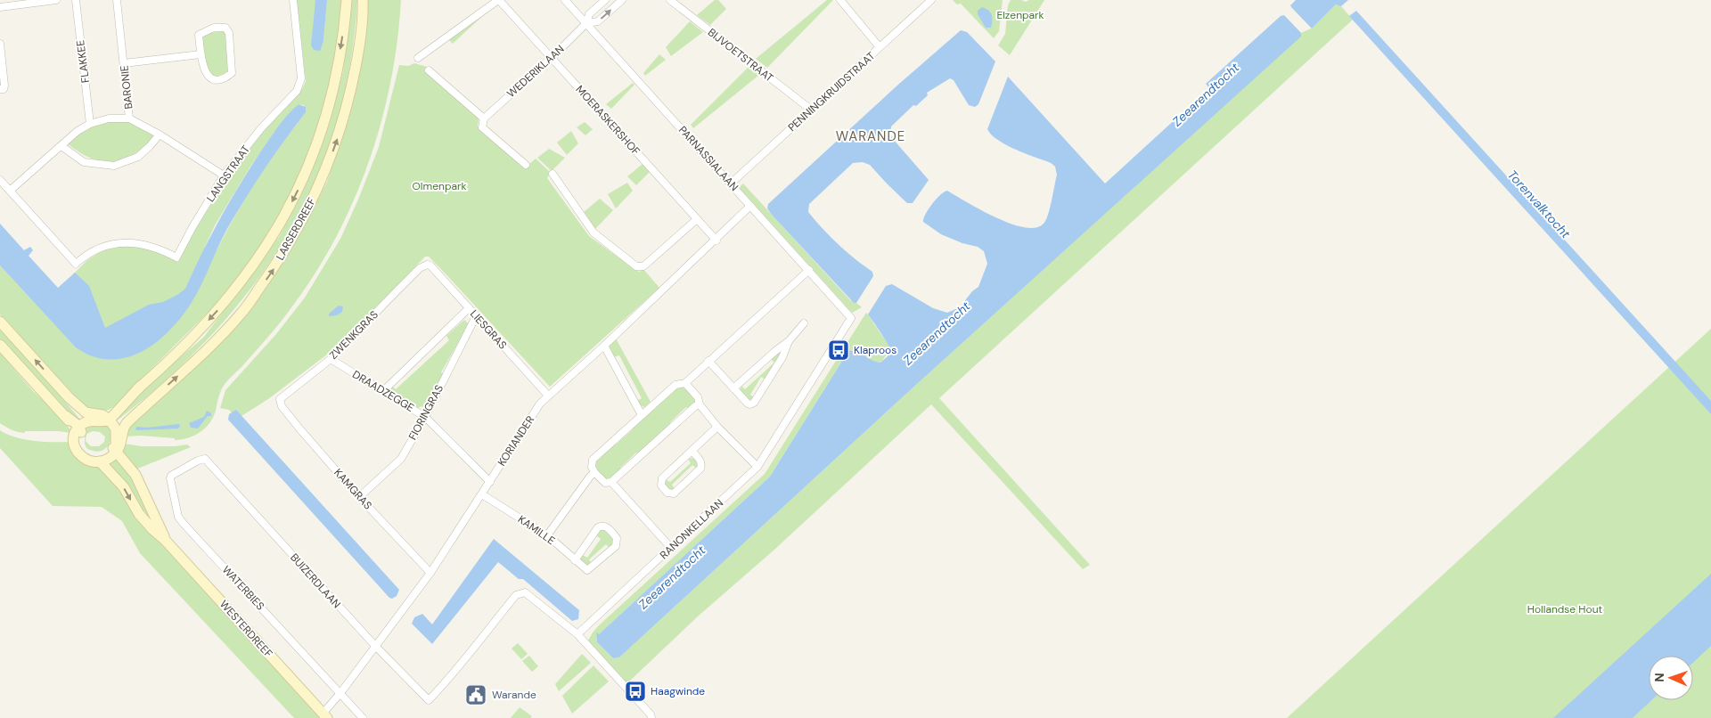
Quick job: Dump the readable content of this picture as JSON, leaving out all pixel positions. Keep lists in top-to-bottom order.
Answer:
{
  "streets": {
    "main road": ["LARSERDREEF", "WESTERDREEF"],
    "street": [
      "BIJVOETSTRAAT",
      "FLAKKEE",
      "WEDERIKLAAN",
      "BARONIE",
      "PENNINGKRUIDSTRAAT",
      "MOERASKERSHOF",
      "PARNASSIALAAN",
      "LANGSTRAAT",
      "LIESGRAS",
      "ZWENKGRAS",
      "DRAADZEGGE",
      "FIORINGRAS",
      "KORIANDER",
      "KAMGRAS",
      "RANONKELLAAN",
      "KAMILLE",
      "BUIZERDLAAN",
      "WATERBIES"
    ]
  },
  "crossings": [
    ["BIJVOETSTRAAT", "PENNINGKRUIDSTRAAT"],
    ["WEDERIKLAAN", "MOERASKERSHOF"],
    ["WEDERIKLAAN", "PARNASSIALAAN"],
    ["BARONIE", "LANGSTRAAT"],
    ["PENNINGKRUIDSTRAAT", "PARNASSIALAAN"],
    ["MOERASKERSHOF", "KORIANDER"],
    ["PARNASSIALAAN", "KORIANDER"],
    ["PARNASSIALAAN", "RANONKELLAAN"],
    ["LARSERDREEF", "WESTERDREEF"],
    ["LIESGRAS", "ZWENKGRAS"],
    ["LIESGRAS", "FIORINGRAS"],
    ["LIESGRAS", "KORIANDER"],
    ["ZWENKGRAS", "DRAADZEGGE"],
    ["ZWENKGRAS", "KAMGRAS"],
    ["DRAADZEGGE", "FIORINGRAS"],
    ["DRAADZEGGE", "KORIANDER"],
    ["FIORINGRAS", "KAMGRAS"],
    ["KORIANDER", "KAMGRAS"],
    ["KORIANDER", "KAMILLE"],
    ["KORIANDER", "BUIZERDLAAN"],
    ["KORIANDER", "WATERBIES"],
    ["KORIANDER", "WESTERDREEF"],
    ["RANONKELLAAN", "BUIZERDLAAN"],
    ["BUIZERDLAAN", "WATERBIES"]
  ],
  "districts": ["WARANDE"],
  "water": ["Zeearendtocht", "Torenvalktocht"],
  "parks": ["Elzenpark", "Olmenpark", "Hollandse Hout"],
  "places": {
    "bus stop": ["Klaproos", "Haagwinde"],
    "public building": ["Warande"]
  },
  "north": "left"
}
